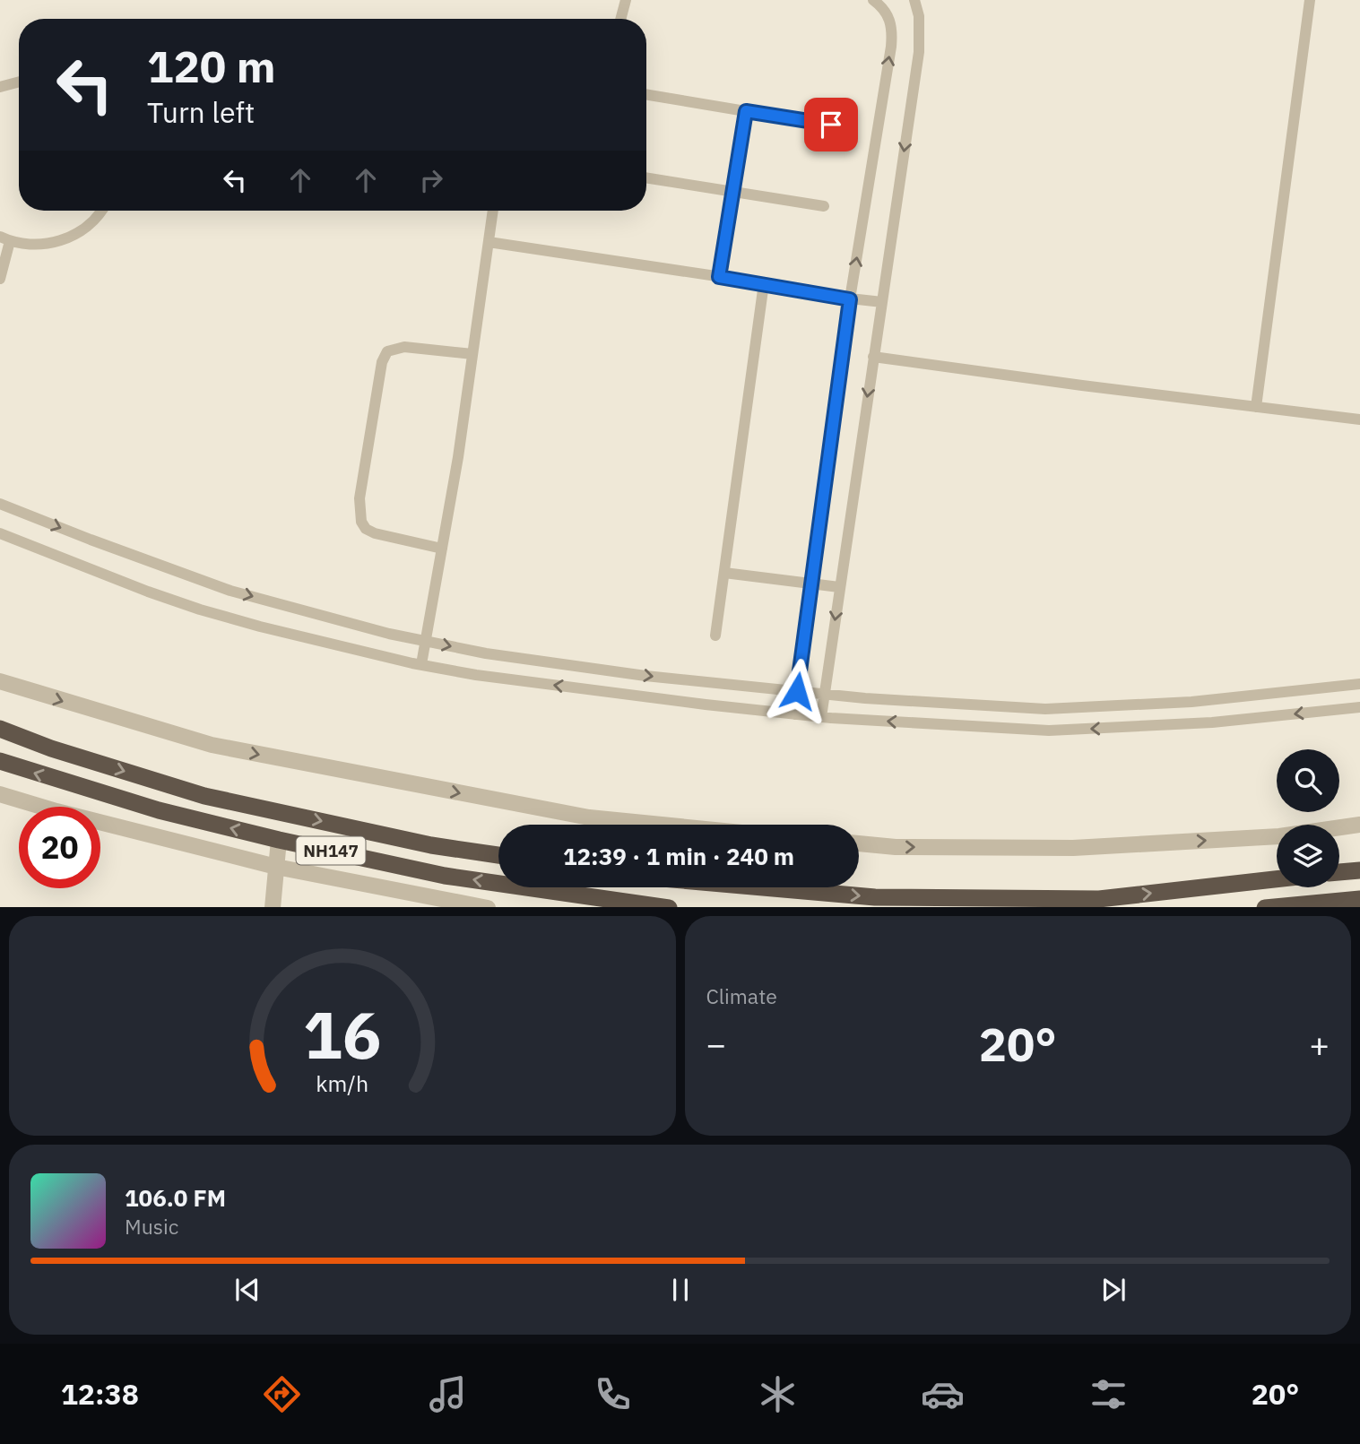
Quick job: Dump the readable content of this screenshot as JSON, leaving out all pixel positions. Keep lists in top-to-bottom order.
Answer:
{
  "streets": {
    "highway": ["NH147"]
  },
  "page": {
    "turn": ["120 m", "Turn left"],
    "limit": "20",
    "trip": "12:39 · 1 min · 240 m",
    "tile": "Climate",
    "heat": ["−", "20°", "+"],
    "song": ["106.0 FM", "Music"],
    "tabs": ["12:38", "20°"],
    "gauge": ["16", "km/h"]
  }
}
